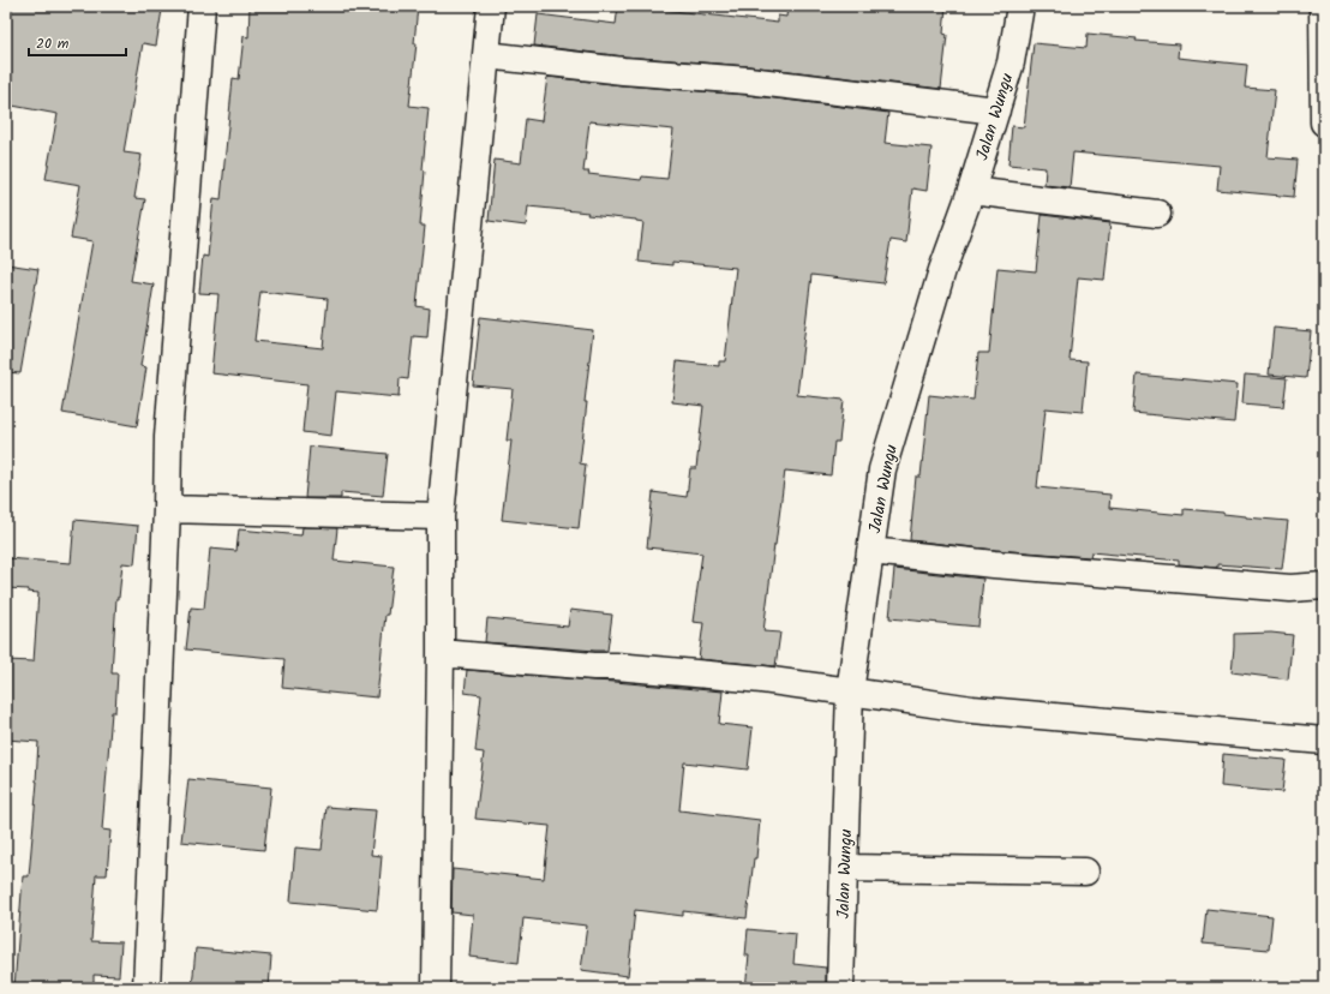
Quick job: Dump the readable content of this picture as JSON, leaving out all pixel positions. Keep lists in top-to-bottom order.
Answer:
{
  "streets": {
    "street": ["Jalan Wungu"]
  },
  "scale_bar": "20 m"
}
